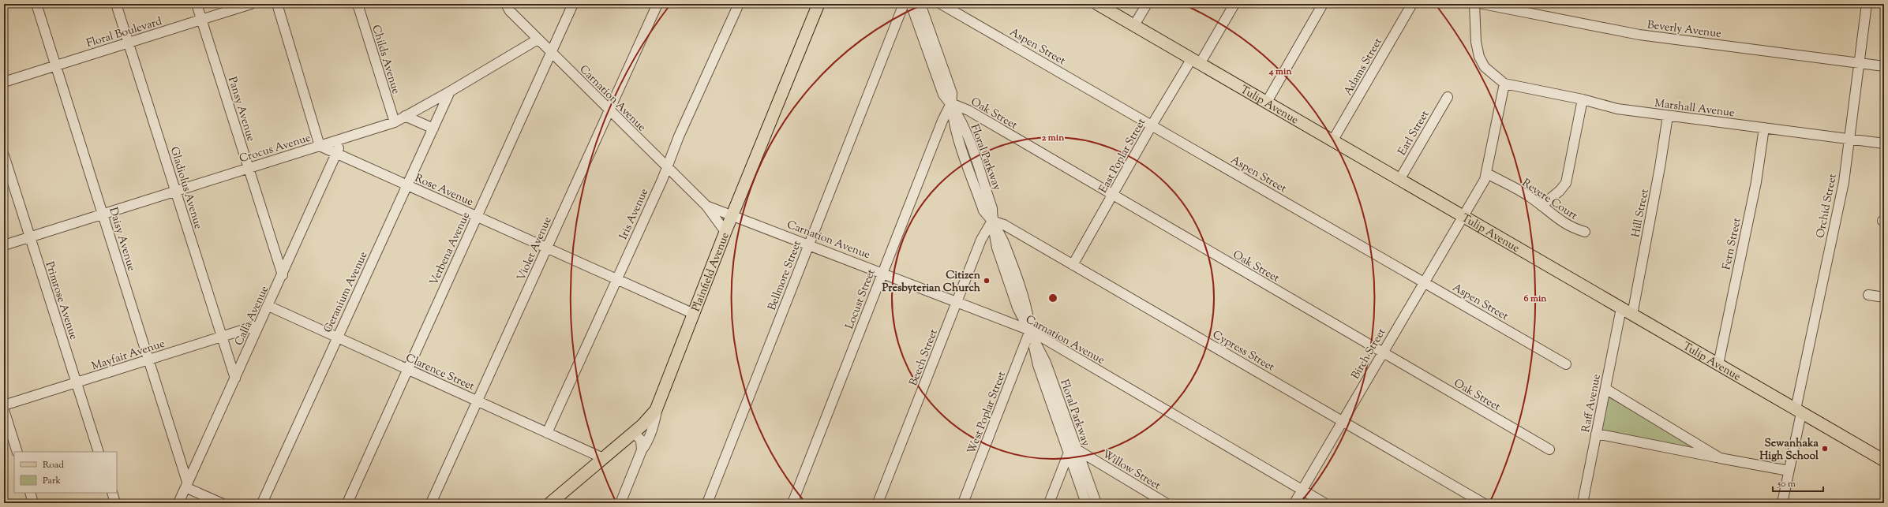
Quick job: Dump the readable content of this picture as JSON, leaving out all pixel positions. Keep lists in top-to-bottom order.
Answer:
{
  "streets": {
    "main road": ["Tulip Avenue", "Plainfield Avenue"],
    "street": [
      "Beverly Avenue",
      "Floral Boulevard",
      "Aspen Street",
      "Childs Avenue",
      "Adams Street",
      "Carnation Avenue",
      "Marshall Avenue",
      "Pansy Avenue",
      "Oak Street",
      "Earl Street",
      "Crocus Avenue",
      "East Poplar Street",
      "Floral Parkway",
      "Gladiolus Avenue",
      "Rose Avenue",
      "Revere Court",
      "Orchid Street",
      "Hill Street",
      "Iris Avenue",
      "Daisy Avenue",
      "Fern Street",
      "Verbena Avenue",
      "Violet Avenue",
      "Bellmore Street",
      "Geranium Avenue",
      "Locust Street",
      "Primrose Avenue",
      "Calla Avenue",
      "Cypress Street",
      "Birch Street",
      "Mayfair Avenue",
      "Beech Street",
      "Clarence Street",
      "Raff Avenue",
      "West Poplar Street",
      "Willow Street"
    ]
  },
  "crossings": [
    ["Beverly Avenue", "Orchid Street"],
    ["Floral Boulevard", "Pansy Avenue"],
    ["Floral Boulevard", "Gladiolus Avenue"],
    ["Floral Boulevard", "Daisy Avenue"],
    ["Aspen Street", "East Poplar Street"],
    ["Aspen Street", "Birch Street"],
    ["Childs Avenue", "Crocus Avenue"],
    ["Adams Street", "Tulip Avenue"],
    ["Carnation Avenue", "Crocus Avenue"],
    ["Carnation Avenue", "Floral Parkway"],
    ["Carnation Avenue", "Iris Avenue"],
    ["Carnation Avenue", "Verbena Avenue"],
    ["Carnation Avenue", "Violet Avenue"],
    ["Carnation Avenue", "Plainfield Avenue"],
    ["Carnation Avenue", "Bellmore Street"],
    ["Carnation Avenue", "Locust Street"],
    ["Carnation Avenue", "Birch Street"],
    ["Carnation Avenue", "Beech Street"],
    ["Carnation Avenue", "West Poplar Street"],
    ["Tulip Avenue", "Earl Street"],
    ["Tulip Avenue", "East Poplar Street"],
    ["Tulip Avenue", "Orchid Street"],
    ["Tulip Avenue", "Hill Street"],
    ["Tulip Avenue", "Fern Street"],
    ["Tulip Avenue", "Birch Street"],
    ["Tulip Avenue", "Raff Avenue"],
    ["Marshall Avenue", "Orchid Street"],
    ["Marshall Avenue", "Hill Street"],
    ["Marshall Avenue", "Fern Street"],
    ["Marshall Avenue", "Birch Street"],
    ["Pansy Avenue", "Crocus Avenue"],
    ["Pansy Avenue", "Calla Avenue"],
    ["Oak Street", "East Poplar Street"],
    ["Oak Street", "Floral Parkway"],
    ["Oak Street", "Locust Street"],
    ["Oak Street", "Birch Street"],
    ["Crocus Avenue", "Gladiolus Avenue"],
    ["Crocus Avenue", "Rose Avenue"],
    ["Crocus Avenue", "Daisy Avenue"],
    ["Crocus Avenue", "Geranium Avenue"],
    ["Crocus Avenue", "Primrose Avenue"],
    ["Crocus Avenue", "Calla Avenue"],
    ["East Poplar Street", "Cypress Street"],
    ["Floral Parkway", "Locust Street"],
    ["Floral Parkway", "Cypress Street"],
    ["Floral Parkway", "Beech Street"],
    ["Floral Parkway", "West Poplar Street"],
    ["Floral Parkway", "Willow Street"],
    ["Gladiolus Avenue", "Calla Avenue"],
    ["Gladiolus Avenue", "Mayfair Avenue"],
    ["Rose Avenue", "Iris Avenue"],
    ["Rose Avenue", "Verbena Avenue"],
    ["Rose Avenue", "Violet Avenue"],
    ["Rose Avenue", "Plainfield Avenue"],
    ["Rose Avenue", "Geranium Avenue"],
    ["Rose Avenue", "Calla Avenue"],
    ["Revere Court", "Birch Street"],
    ["Iris Avenue", "Clarence Street"],
    ["Daisy Avenue", "Calla Avenue"],
    ["Daisy Avenue", "Mayfair Avenue"],
    ["Verbena Avenue", "Clarence Street"],
    ["Violet Avenue", "Clarence Street"],
    ["Plainfield Avenue", "Clarence Street"],
    ["Geranium Avenue", "Clarence Street"],
    ["Primrose Avenue", "Mayfair Avenue"],
    ["Calla Avenue", "Mayfair Avenue"],
    ["Calla Avenue", "Clarence Street"],
    ["Cypress Street", "Birch Street"],
    ["Cypress Street", "Beech Street"]
  ],
  "places": ["Citizen Presbyterian Church", "Sewanhaka High School"],
  "legend": ["Road", "Park"],
  "scale_bar": "50 m",
  "rings": ["4 min", "2 min", "6 min"]
}
